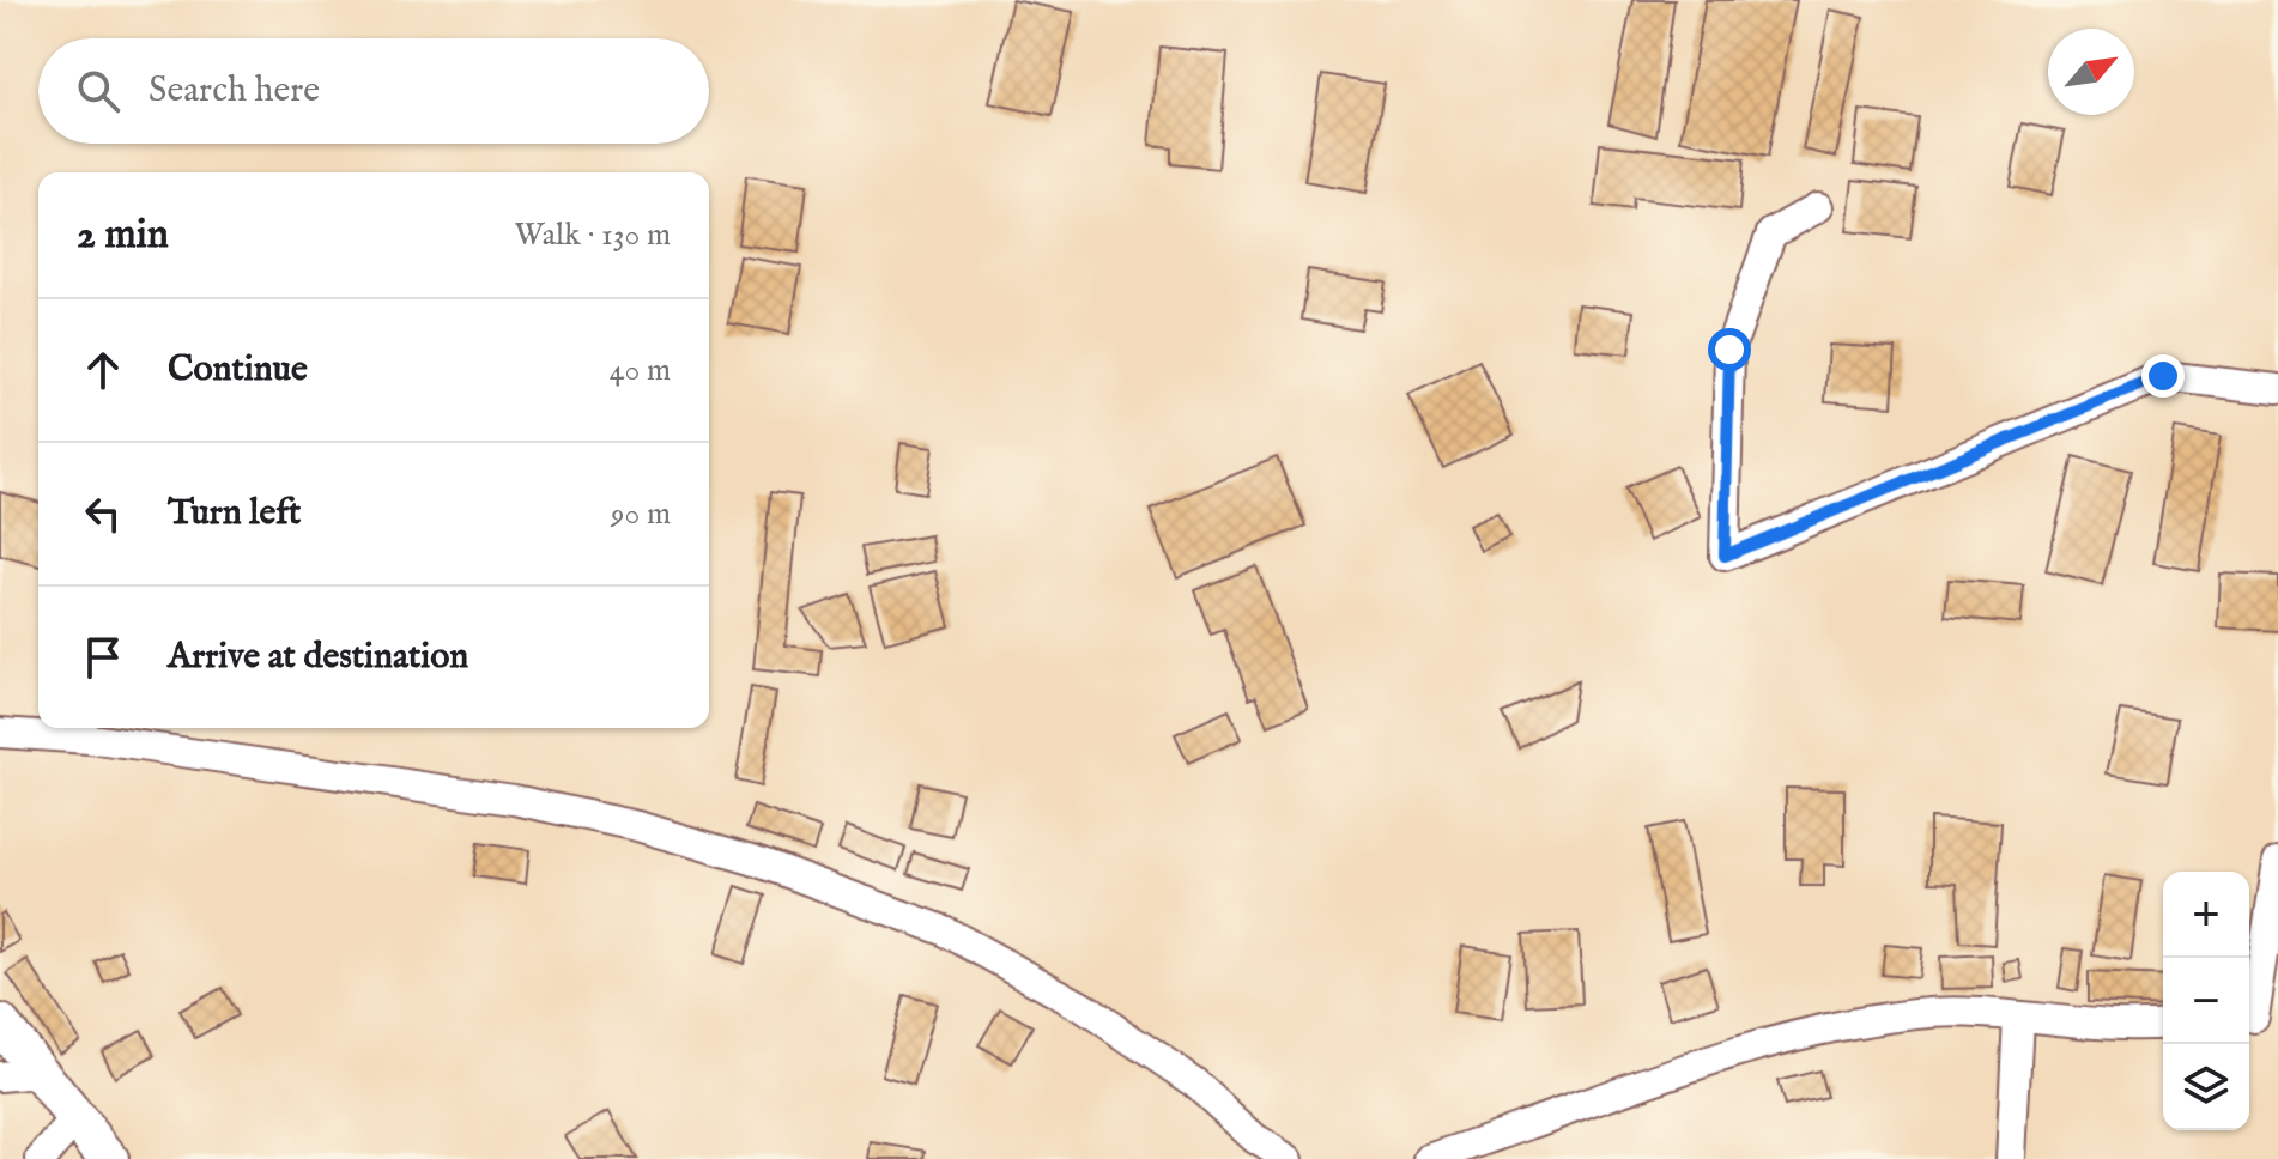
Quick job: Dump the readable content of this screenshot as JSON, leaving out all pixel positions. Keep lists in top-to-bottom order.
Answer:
{
  "north": "top right",
  "page": {
    "search": "Search here",
    "heading": ["2 min", "Walk · 130 m"],
    "list": [
      ["Continue", "40 m"],
      ["Turn left", "90 m"],
      "Arrive at destination"
    ],
    "map_buttons": ["+", "−"]
  }
}
